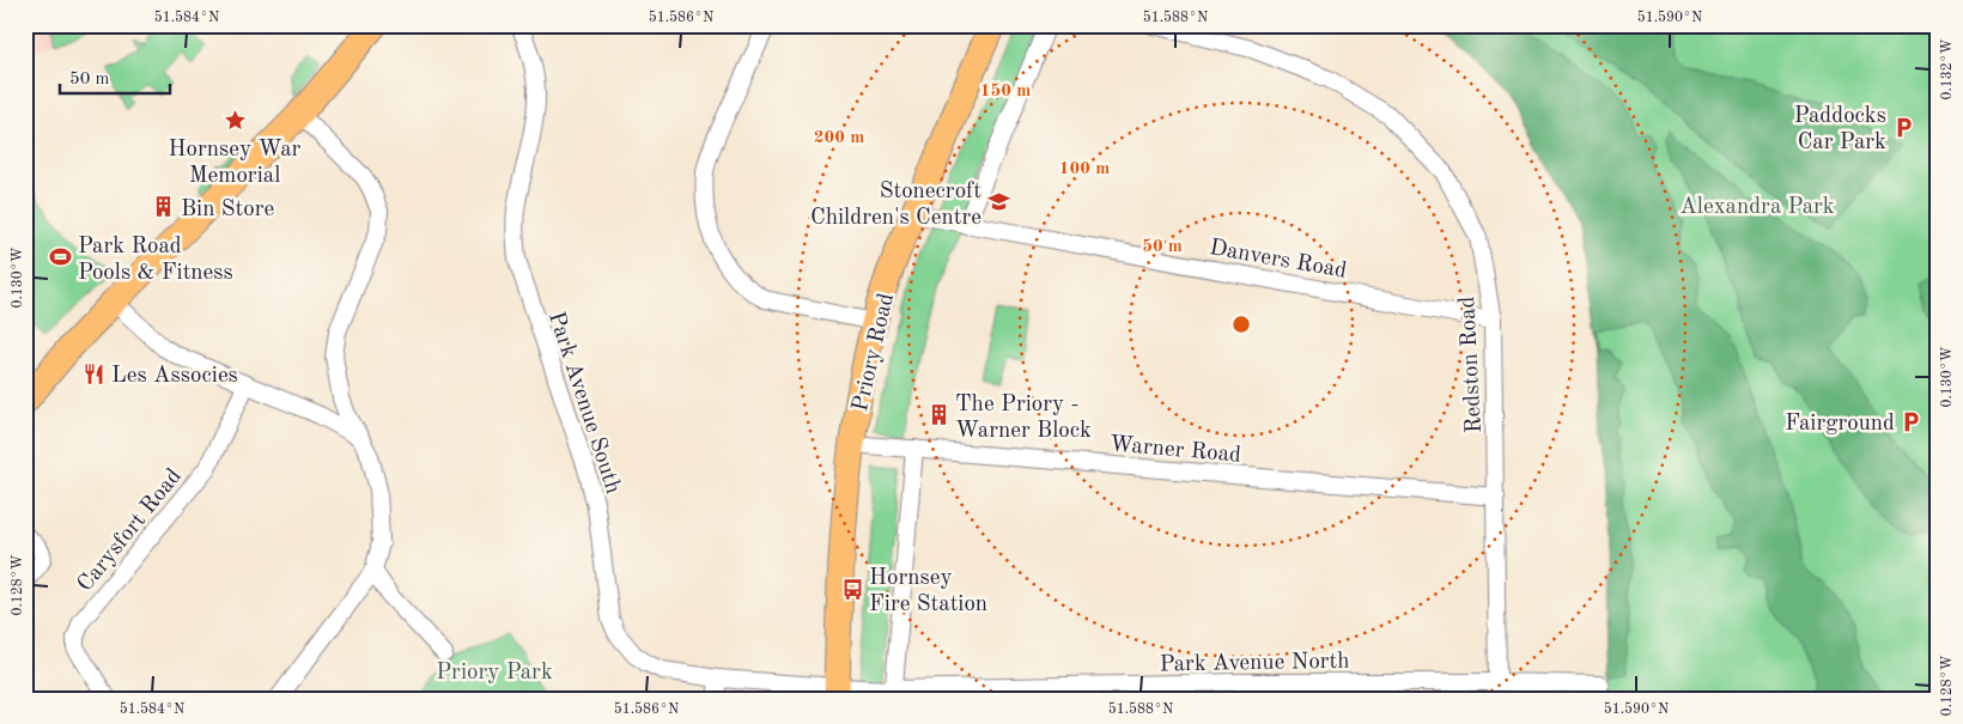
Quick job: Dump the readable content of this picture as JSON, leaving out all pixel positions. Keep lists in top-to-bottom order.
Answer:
{
  "streets": {
    "main road": ["Priory Road"],
    "street": [
      "Danvers Road",
      "Redston Road",
      "Park Avenue South",
      "Warner Road",
      "Carysfort Road",
      "Park Avenue North"
    ]
  },
  "crossings": [
    ["Danvers Road", "Priory Road"],
    ["Danvers Road", "Redston Road"],
    ["Priory Road", "Park Avenue South"],
    ["Priory Road", "Warner Road"],
    ["Priory Road", "Park Avenue North"],
    ["Redston Road", "Warner Road"],
    ["Redston Road", "Park Avenue North"],
    ["Park Avenue South", "Park Avenue North"]
  ],
  "parks": ["Alexandra Park", "Priory Park"],
  "places": {
    "place": ["Hornsey War Memorial"],
    "parking": ["Paddocks Car Park", "Fairground"],
    "school or university": ["Stonecroft Children's Centre"],
    "building": ["Bin Store", "The Priory - Warner Block"],
    "sports": ["Park Road Pools & Fitness"],
    "restaurant": ["Les Associes"],
    "bus stop": ["Hornsey Fire Station"]
  },
  "scale_bar": "50 m",
  "coordinates": [
    "51.584°N",
    "51.586°N",
    "51.588°N",
    "51.590°N",
    "0.132°W",
    "0.130°W",
    "0.128°W"
  ],
  "rings": [
    "150 m",
    "200 m",
    "100 m",
    "50 m"
  ]
}
